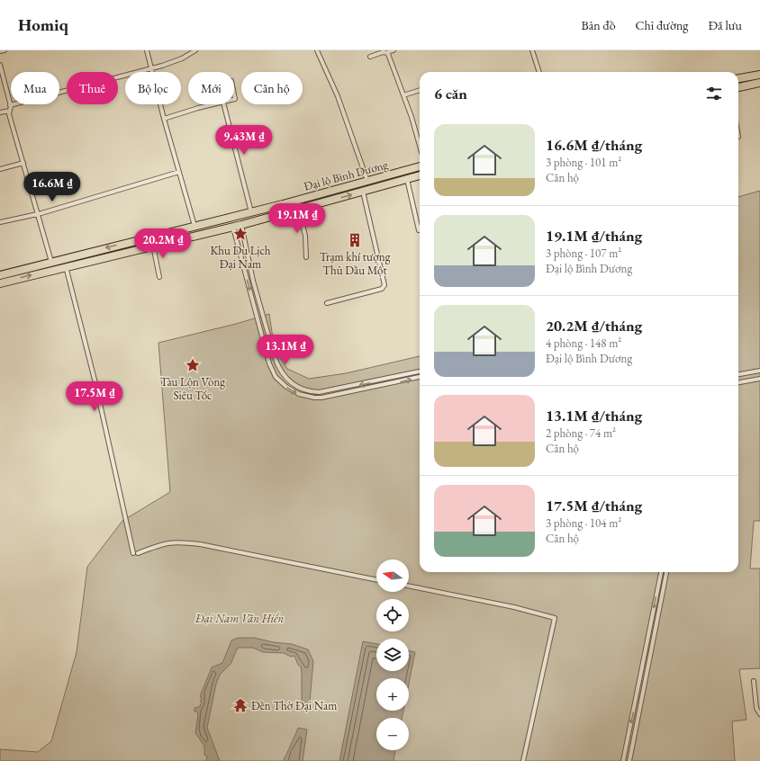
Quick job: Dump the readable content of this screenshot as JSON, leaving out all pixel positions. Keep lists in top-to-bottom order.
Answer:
{
  "streets": {
    "highway": ["Đại lộ Bình Dương"]
  },
  "parks": ["Đại Nam Văn Hiến"],
  "places": {
    "place": ["Khu Du Lịch Đại Nam", "Tàu Lộn Vòng Siêu Tốc"],
    "building": ["Trạm khí tượng Thủ Dầu Một"],
    "temple": ["Đền Thờ Đại Nam"]
  },
  "north": "left",
  "page": {
    "header": "Homiq",
    "nav": ["Bản đồ", "Chỉ đường", "Đã lưu"],
    "chip": [
      "Mua",
      "Thuê",
      "Bộ lọc",
      "Mới",
      "Căn hộ"
    ],
    "heading": "6 căn",
    "list": [
      {
        "name": "16.6M ₫/tháng",
        "note": "3 phòng · 101 m² · Căn hộ"
      },
      {
        "name": "19.1M ₫/tháng",
        "note": "3 phòng · 107 m² · Đại lộ Bình Dương"
      },
      {
        "name": "20.2M ₫/tháng",
        "note": "4 phòng · 148 m² · Đại lộ Bình Dương"
      },
      {
        "name": "13.1M ₫/tháng",
        "note": "2 phòng · 74 m² · Căn hộ"
      },
      {
        "name": "17.5M ₫/tháng",
        "note": "3 phòng · 104 m² · Căn hộ"
      }
    ],
    "price": [
      "9.43M ₫",
      "16.6M ₫",
      "19.1M ₫",
      "20.2M ₫",
      "13.1M ₫",
      "17.5M ₫"
    ],
    "map_buttons": ["+", "−"]
  }
}
